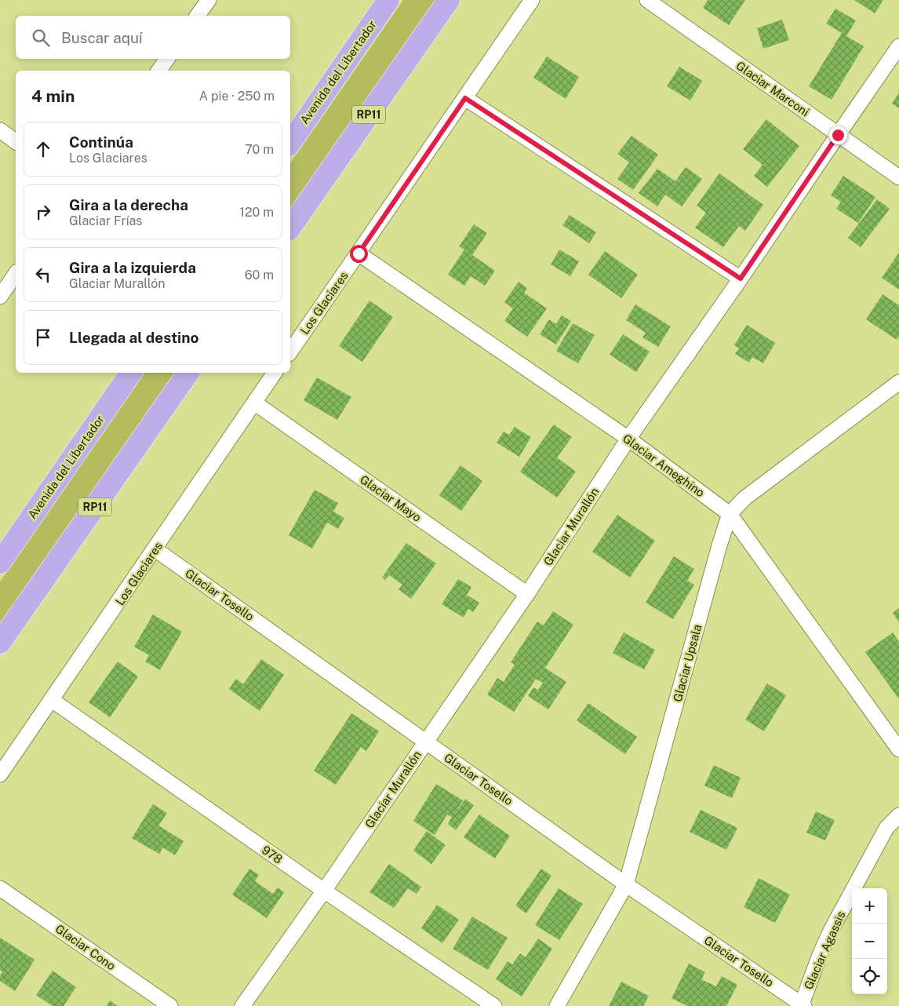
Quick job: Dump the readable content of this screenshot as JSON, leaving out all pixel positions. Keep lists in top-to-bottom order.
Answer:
{
  "streets": {
    "main road": ["Avenida del Libertador", "RP11"],
    "street": [
      "Glaciar Marconi",
      "Los Glaciares",
      "Glaciar Ameghino",
      "Glaciar Mayo",
      "Glaciar Murallón",
      "Glaciar Tosello",
      "Glaciar Upsala",
      "978",
      "Glaciar Cono",
      "Glaciar Agassis"
    ]
  },
  "crossings": [
    ["Glaciar Marconi", "Glaciar Murallón"],
    ["Los Glaciares", "Glaciar Ameghino"],
    ["Los Glaciares", "Glaciar Mayo"],
    ["Los Glaciares", "Glaciar Tosello"],
    ["Los Glaciares", "978"],
    ["Glaciar Ameghino", "Glaciar Murallón"],
    ["Glaciar Ameghino", "Glaciar Upsala"],
    ["Glaciar Mayo", "Glaciar Murallón"],
    ["Glaciar Murallón", "Glaciar Tosello"],
    ["Glaciar Murallón", "978"],
    ["Glaciar Tosello", "Glaciar Upsala"],
    ["Glaciar Tosello", "Glaciar Agassis"]
  ],
  "page": {
    "search": "Buscar aquí",
    "heading": ["4 min", "A pie · 250 m"],
    "list": [
      ["Continúa", "Los Glaciares", "70 m"],
      ["Gira a la derecha", "Glaciar Frías", "120 m"],
      ["Gira a la izquierda", "Glaciar Murallón", "60 m"],
      "Llegada al destino"
    ],
    "map_buttons": ["+", "−"]
  }
}
